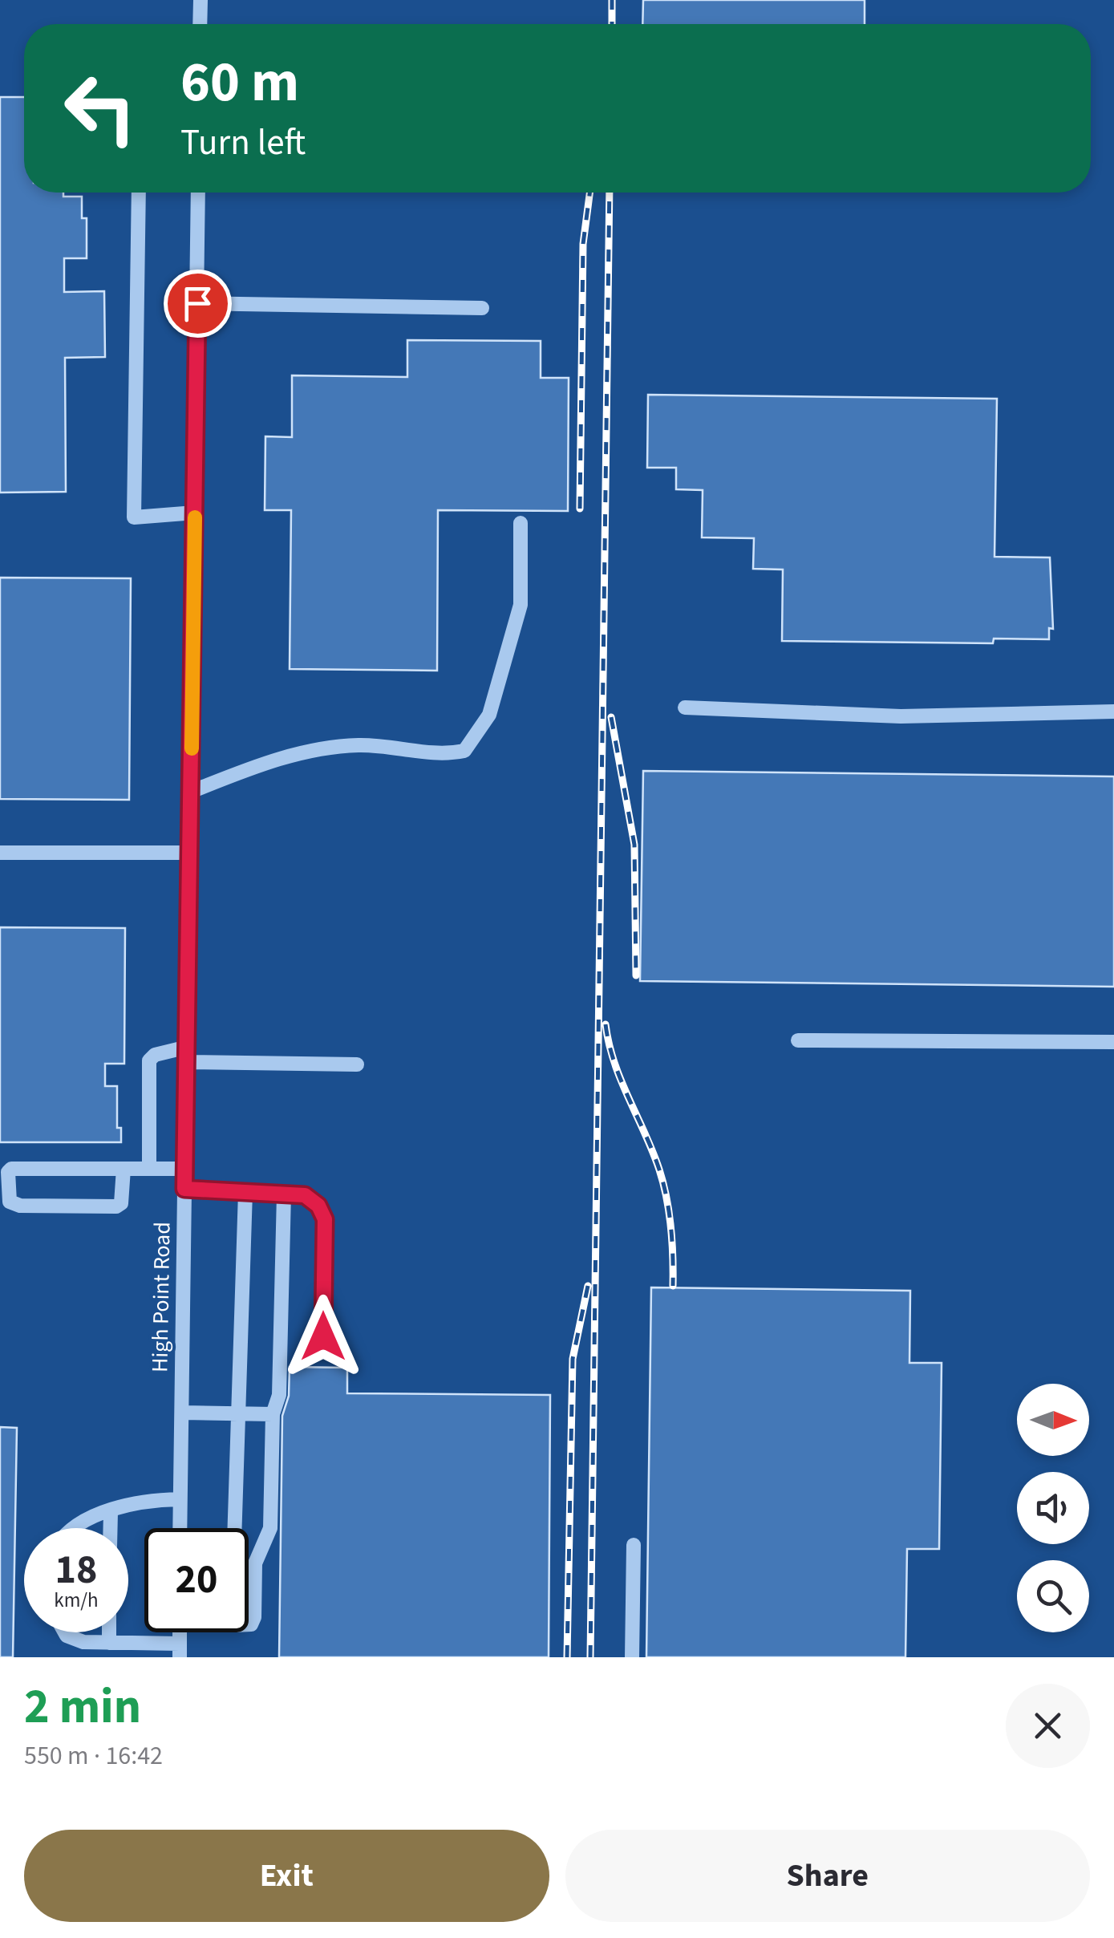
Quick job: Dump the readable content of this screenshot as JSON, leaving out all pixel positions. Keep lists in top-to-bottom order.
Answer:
{
  "streets": {
    "street": ["High Point Road"]
  },
  "north": "right",
  "page": {
    "turn": ["60 m", "Turn left"],
    "speed": "18 km/h",
    "limit": "20",
    "heading": ["2 min", "550 m · 16:42"],
    "buttons": ["Exit", "Share"]
  }
}
